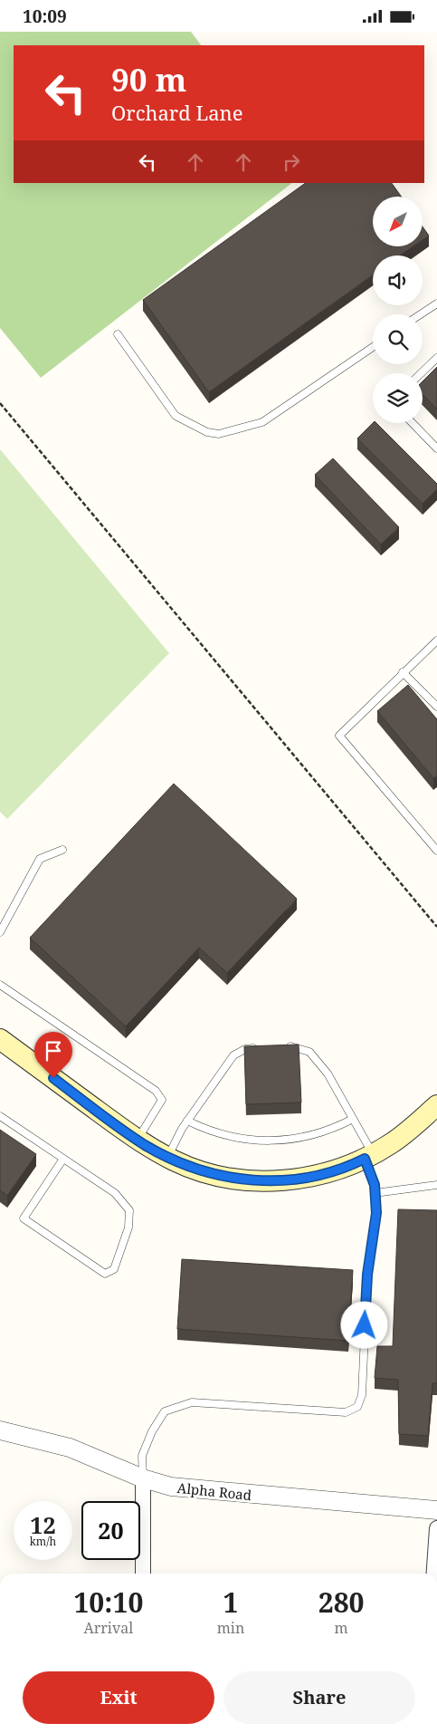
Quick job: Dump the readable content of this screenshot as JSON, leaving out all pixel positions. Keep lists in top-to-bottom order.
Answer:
{
  "streets": {
    "street": ["Alpha Road"]
  },
  "north": "bottom left",
  "page": {
    "status": "10:09",
    "turn": ["90 m", "Orchard Lane"],
    "speed": "12 km/h",
    "limit": "20",
    "eta": [
      "10:10",
      "Arrival",
      "1",
      "min",
      "280",
      "m"
    ],
    "buttons": ["Exit", "Share"]
  }
}
